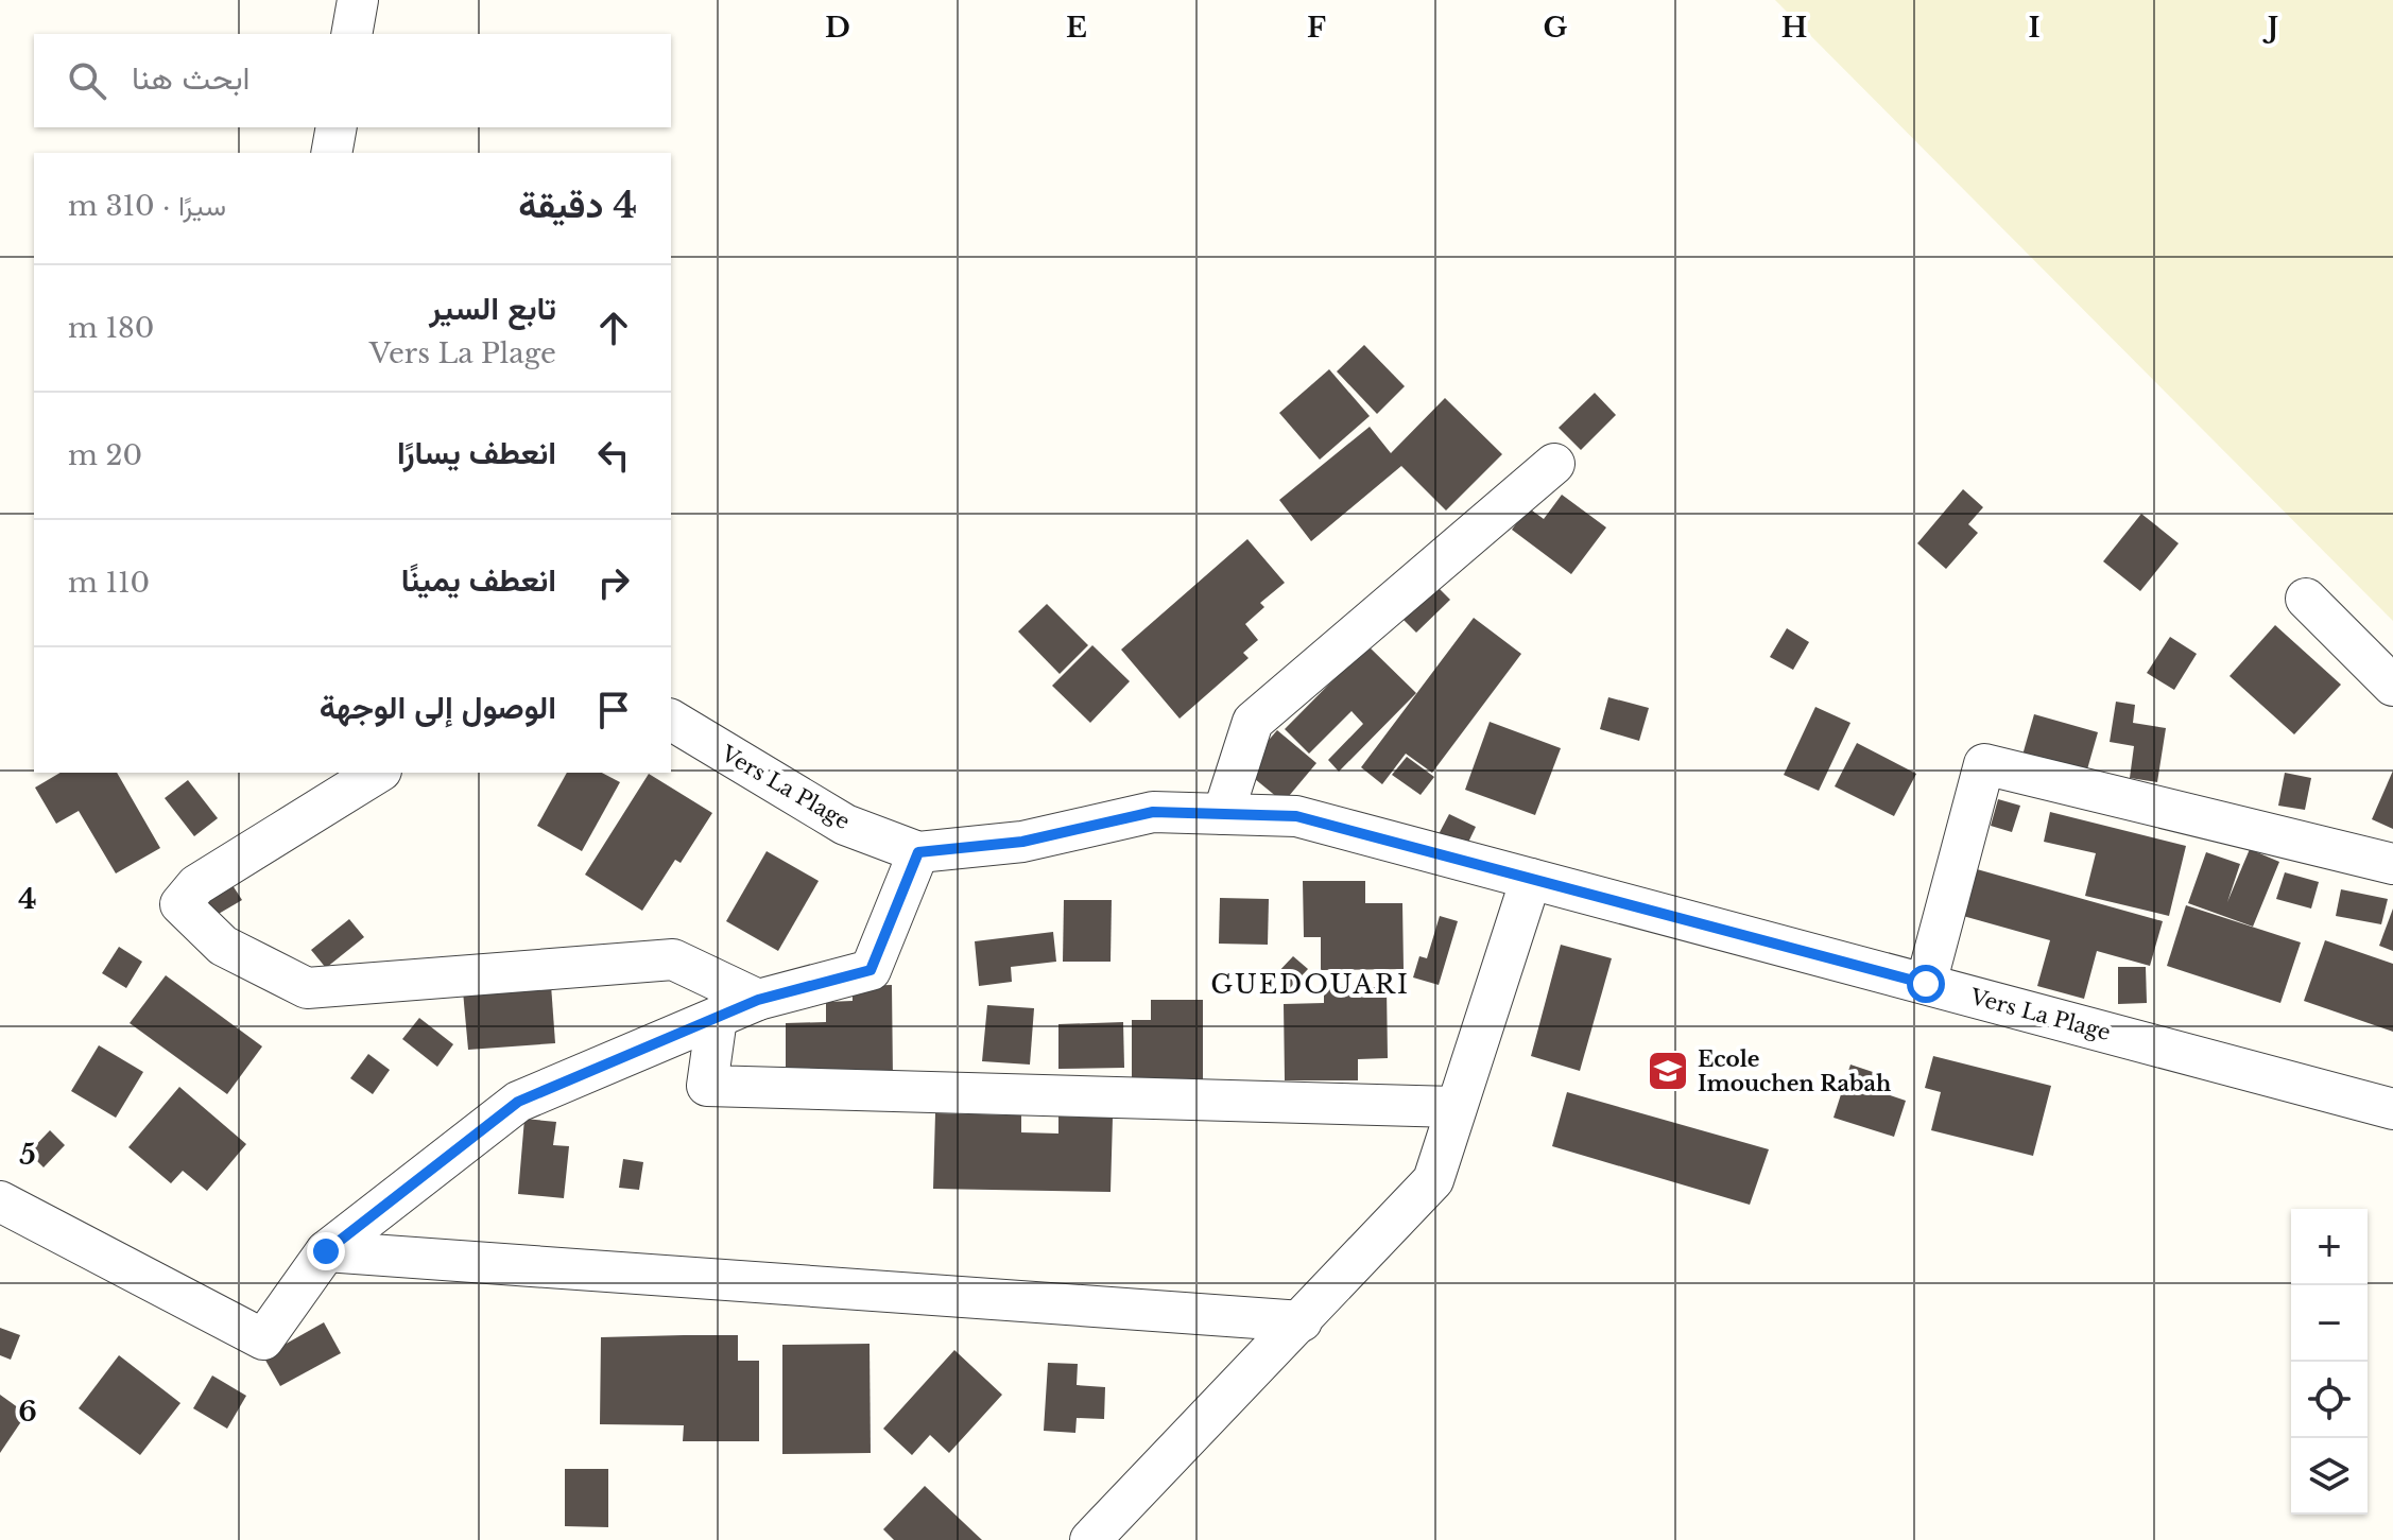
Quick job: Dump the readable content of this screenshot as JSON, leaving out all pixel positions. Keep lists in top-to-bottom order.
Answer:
{
  "streets": {
    "street": ["Vers La Plage"]
  },
  "districts": ["GUEDOUARI"],
  "places": {
    "school or university": ["Ecole Imouchen Rabah"]
  },
  "page": {
    "search": "ابحث هنا",
    "heading": ["4 دقيقة", "سيرًا · 310 m"],
    "list": [
      ["تابع السير", "Vers La Plage", "180 m"],
      ["انعطف يسارًا", "20 m"],
      ["انعطف يمينًا", "110 m"],
      "الوصول إلى الوجهة"
    ],
    "map_buttons": ["+", "−"]
  },
  "grid": {
    "columns": [
      "D",
      "E",
      "F",
      "G",
      "H",
      "I",
      "J"
    ],
    "rows": ["4", "5", "6"]
  }
}
